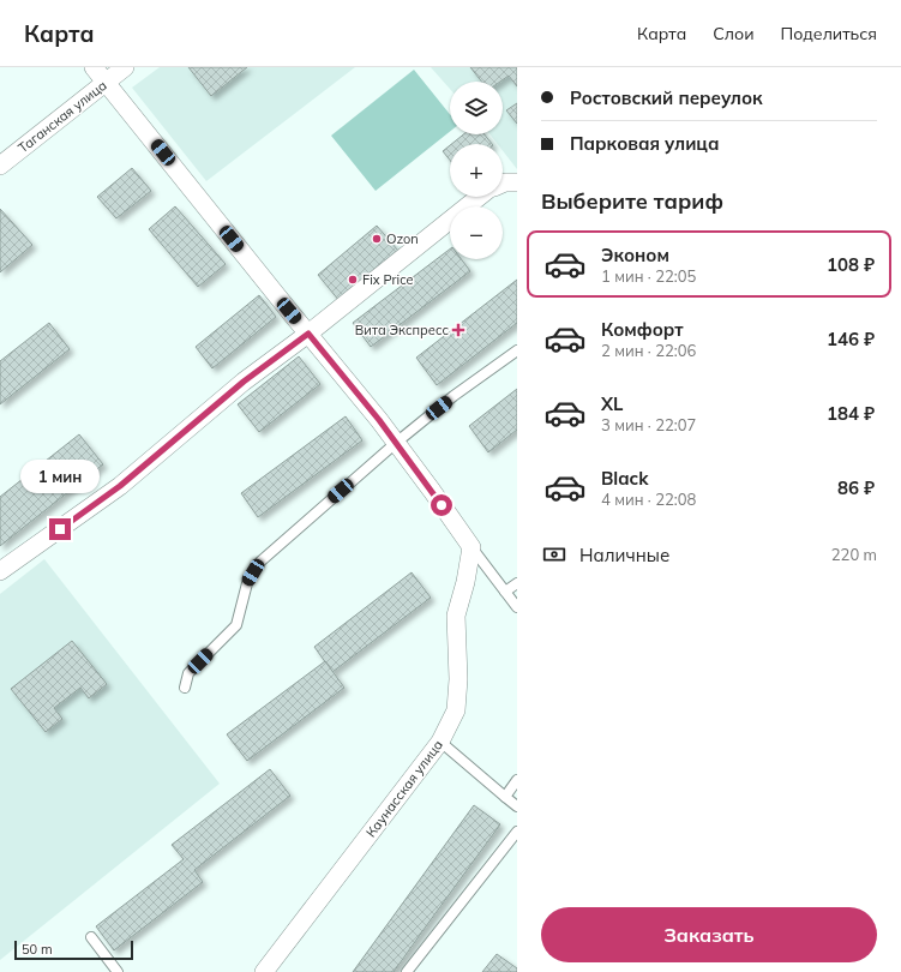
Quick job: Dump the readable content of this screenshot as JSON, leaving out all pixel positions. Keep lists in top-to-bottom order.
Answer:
{
  "streets": {
    "street": ["Таганская улица", "Каунасская улица"]
  },
  "places": {
    "other": ["Ozon", "Fix Price"],
    "health": ["Вита Экспресс"]
  },
  "scale_bar": "50 m",
  "page": {
    "header": "Карта",
    "nav": ["Карта", "Слои", "Поделиться"],
    "banner": ["Ростовский переулок", "Парковая улица"],
    "map_buttons": ["+", "−"],
    "heading": "Выберите тариф",
    "list": [
      {
        "name": "Эконом",
        "note": "1 мин · 22:05",
        "value": "108 ₽"
      },
      {
        "name": "Комфорт",
        "note": "2 мин · 22:06",
        "value": "146 ₽"
      },
      {
        "name": "XL",
        "note": "3 мин · 22:07",
        "value": "184 ₽"
      },
      {
        "name": "Black",
        "note": "4 мин · 22:08",
        "value": "86 ₽"
      }
    ],
    "bubble": "1 мин",
    "pay": ["Наличные", "220 m"],
    "buttons": "Заказать",
    "scale": "50 m"
  }
}
